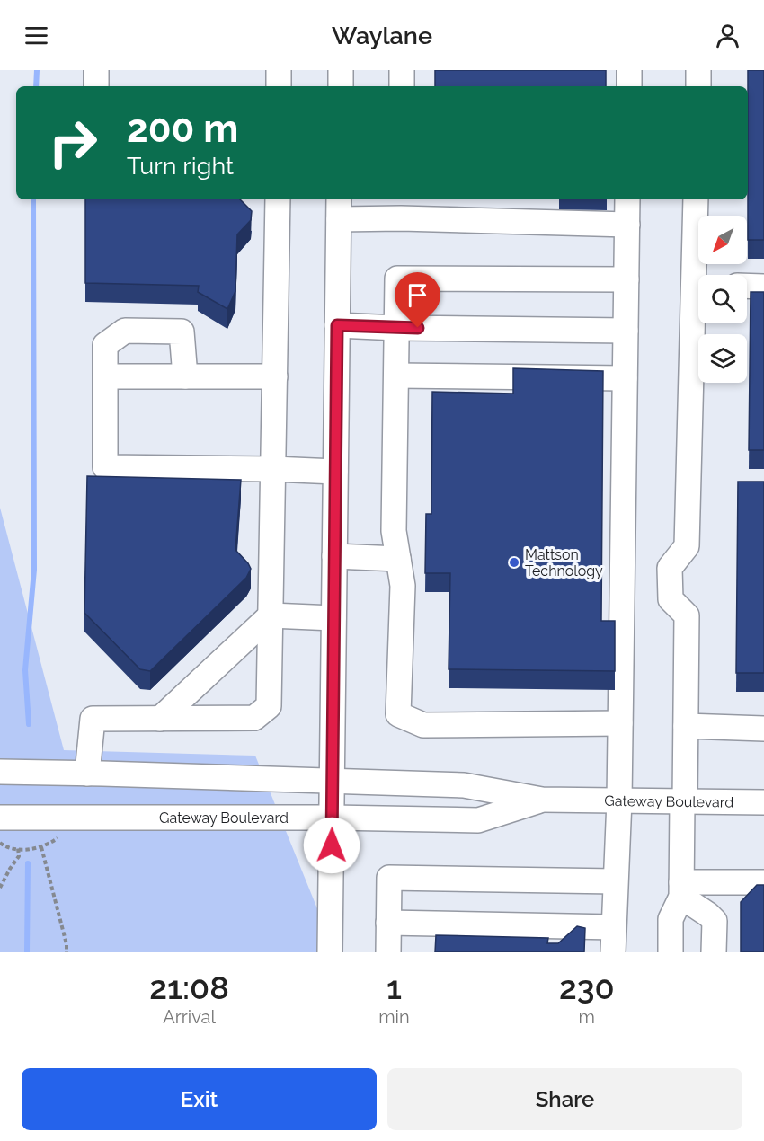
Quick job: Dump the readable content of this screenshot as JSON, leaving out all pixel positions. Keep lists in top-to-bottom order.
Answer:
{
  "streets": {
    "street": ["Gateway Boulevard"]
  },
  "places": ["Mattson Technology"],
  "north": "bottom left",
  "page": {
    "header": "Waylane",
    "turn": ["200 m", "Turn right"],
    "eta": [
      "21:08",
      "Arrival",
      "1",
      "min",
      "230",
      "m"
    ],
    "buttons": ["Exit", "Share"]
  }
}
